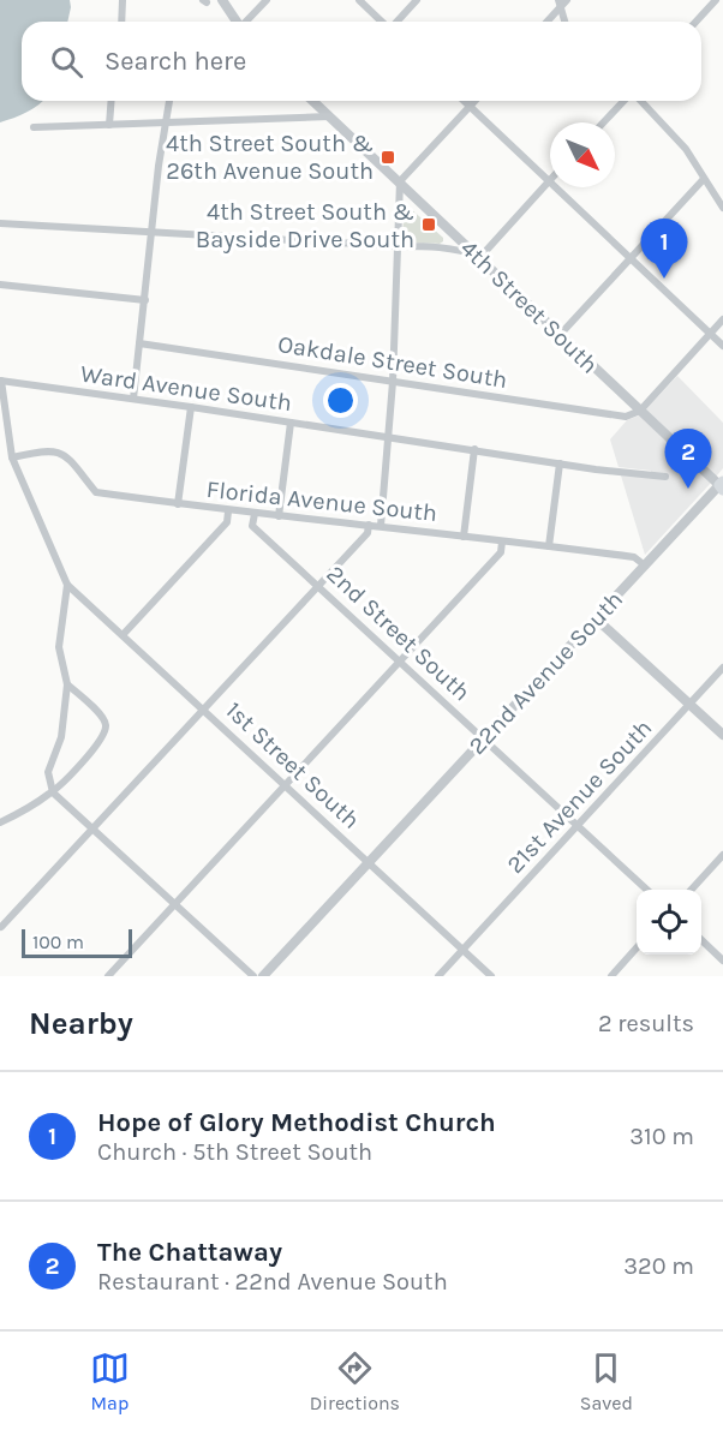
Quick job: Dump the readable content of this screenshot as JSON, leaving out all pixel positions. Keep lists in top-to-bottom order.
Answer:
{
  "streets": {
    "street": [
      "4th Street South",
      "Oakdale Street South",
      "Ward Avenue South",
      "Florida Avenue South",
      "2nd Street South",
      "22nd Avenue South",
      "1st Street South",
      "21st Avenue South"
    ]
  },
  "crossings": [
    ["4th Street South", "Oakdale Street South"],
    ["4th Street South", "22nd Avenue South"],
    ["Florida Avenue South", "2nd Street South"],
    ["Florida Avenue South", "22nd Avenue South"],
    ["2nd Street South", "22nd Avenue South"],
    ["2nd Street South", "21st Avenue South"],
    ["22nd Avenue South", "1st Street South"],
    ["1st Street South", "21st Avenue South"]
  ],
  "places": {
    "transit": ["4th Street South & 26th Avenue South", "4th Street South & Bayside Drive South"]
  },
  "scale_bar": "100 m",
  "north": "bottom right",
  "page": {
    "search": "Search here",
    "pins": ["1", "2"],
    "scale": "100 m",
    "heading": ["Nearby", "2 results"],
    "list": [
      {
        "mark": "1",
        "name": "Hope of Glory Methodist Church",
        "note": "Church · 5th Street South",
        "value": "310 m"
      },
      {
        "mark": "2",
        "name": "The Chattaway",
        "note": "Restaurant · 22nd Avenue South",
        "value": "320 m"
      }
    ],
    "nav": ["Map", "Directions", "Saved"]
  }
}
